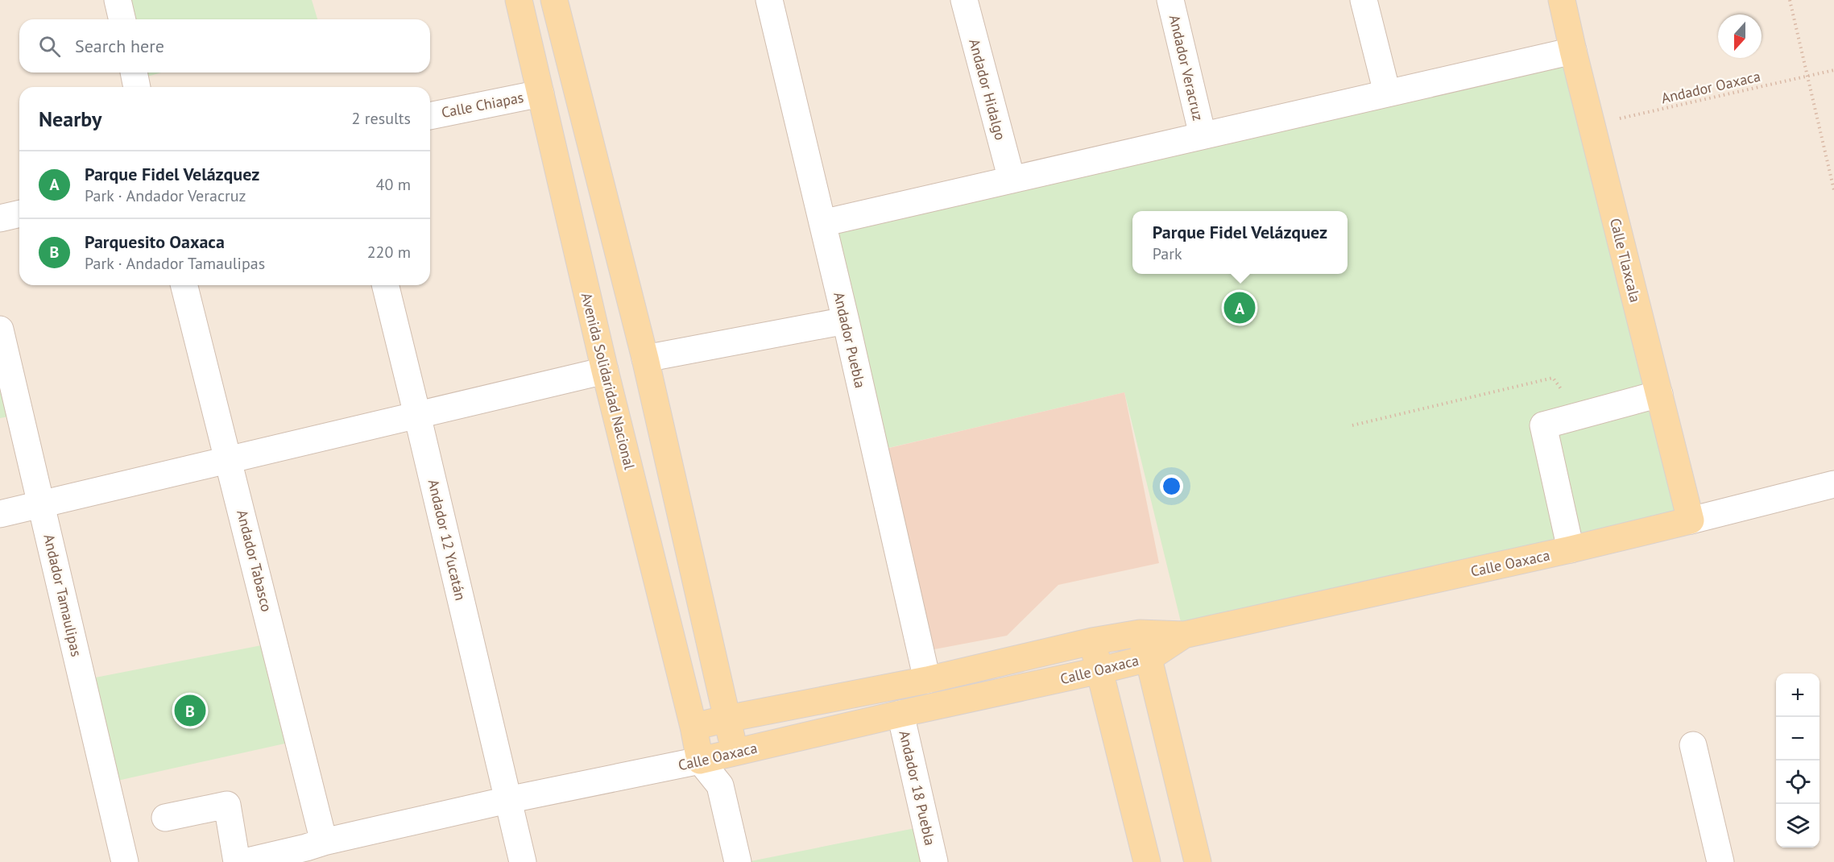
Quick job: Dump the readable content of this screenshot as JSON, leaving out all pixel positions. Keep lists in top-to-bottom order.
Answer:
{
  "streets": {
    "main road": ["Calle Tlaxcala", "Avenida Solidaridad Nacional", "Calle Oaxaca"],
    "street": [
      "Andador Veracruz",
      "Andador Hidalgo",
      "Calle Chiapas",
      "Andador Puebla",
      "Andador 12 Yucatán",
      "Andador Tabasco",
      "Andador Tamaulipas",
      "Andador 18 Puebla"
    ],
    "path": ["Andador Oaxaca"]
  },
  "crossings": [
    ["Andador Oaxaca", "Calle Tlaxcala"],
    ["Calle Chiapas", "Avenida Solidaridad Nacional"],
    ["Calle Tlaxcala", "Calle Oaxaca"],
    ["Andador Puebla", "Calle Oaxaca"],
    ["Avenida Solidaridad Nacional", "Calle Oaxaca"],
    ["Andador 12 Yucatán", "Calle Oaxaca"],
    ["Andador Tabasco", "Calle Oaxaca"],
    ["Calle Oaxaca", "Andador 18 Puebla"]
  ],
  "north": "bottom",
  "page": {
    "search": "Search here",
    "heading": ["Nearby", "2 results"],
    "list": [
      {
        "mark": "A",
        "name": "Parque Fidel Velázquez",
        "note": "Park · Andador Veracruz",
        "value": "40 m"
      },
      {
        "mark": "B",
        "name": "Parquesito Oaxaca",
        "note": "Park · Andador Tamaulipas",
        "value": "220 m"
      }
    ],
    "popup": ["Parque Fidel Velázquez", "Park"],
    "pins": ["A", "B"],
    "map_buttons": ["+", "−"]
  }
}
